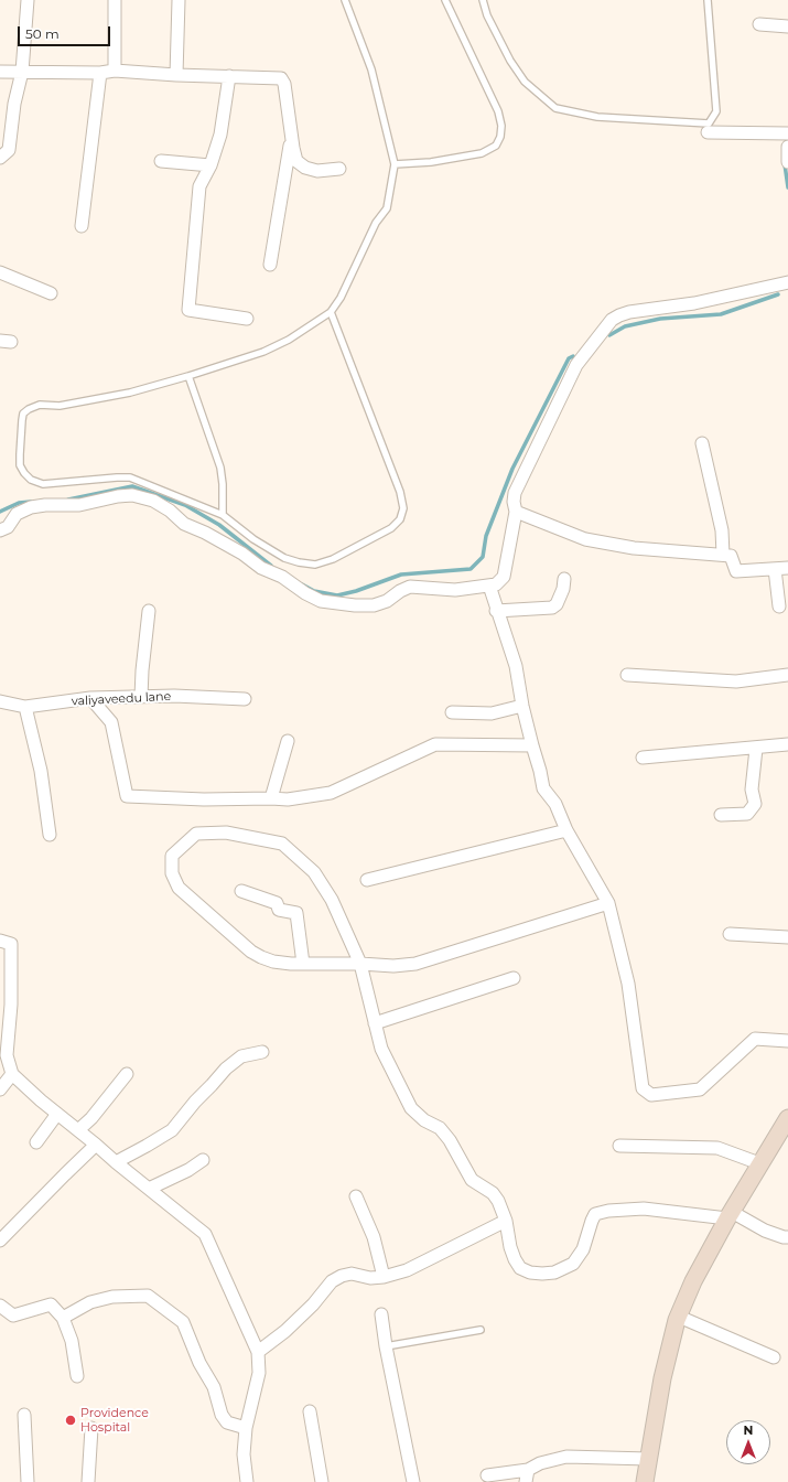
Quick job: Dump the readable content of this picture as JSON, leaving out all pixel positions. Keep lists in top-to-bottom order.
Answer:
{
  "streets": {
    "street": ["valiyaveedu lane"]
  },
  "places": ["Providence Hospital"],
  "scale_bar": "50 m",
  "north": "top"
}
